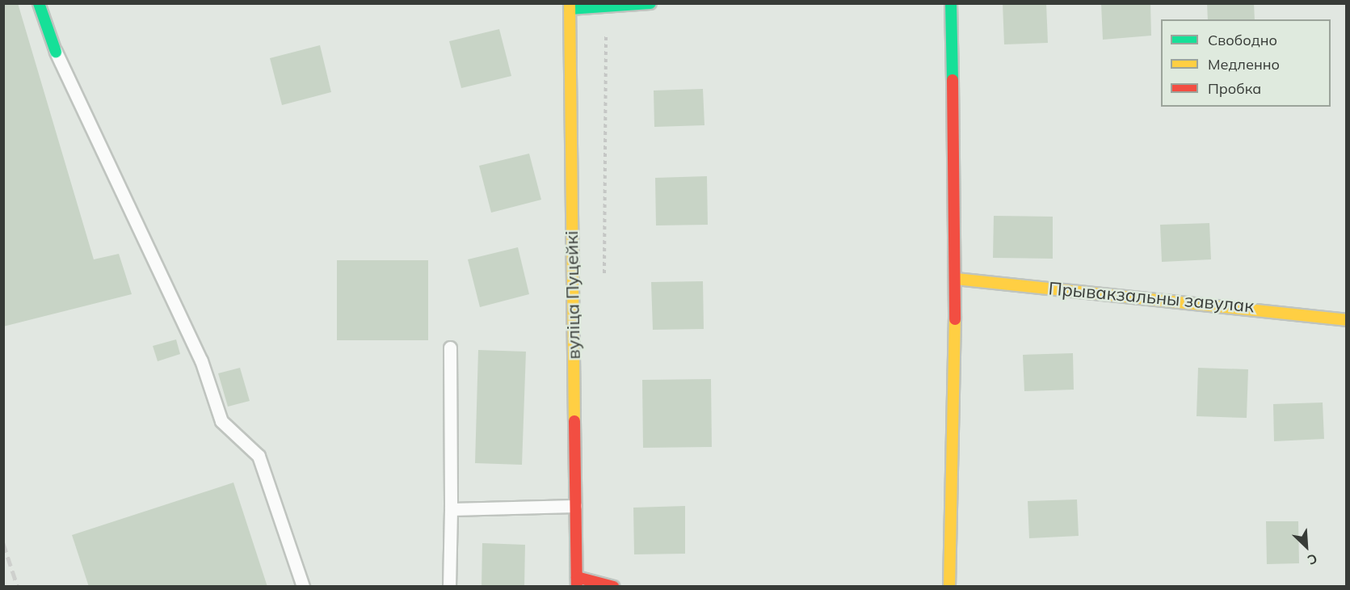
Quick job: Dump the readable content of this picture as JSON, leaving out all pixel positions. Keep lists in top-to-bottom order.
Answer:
{
  "streets": {
    "street": ["вуліца Пуцейкі", "Прывакзальны завулак"]
  },
  "legend": ["Свободно", "Медленно", "Пробка"],
  "north": "bottom right"
}
